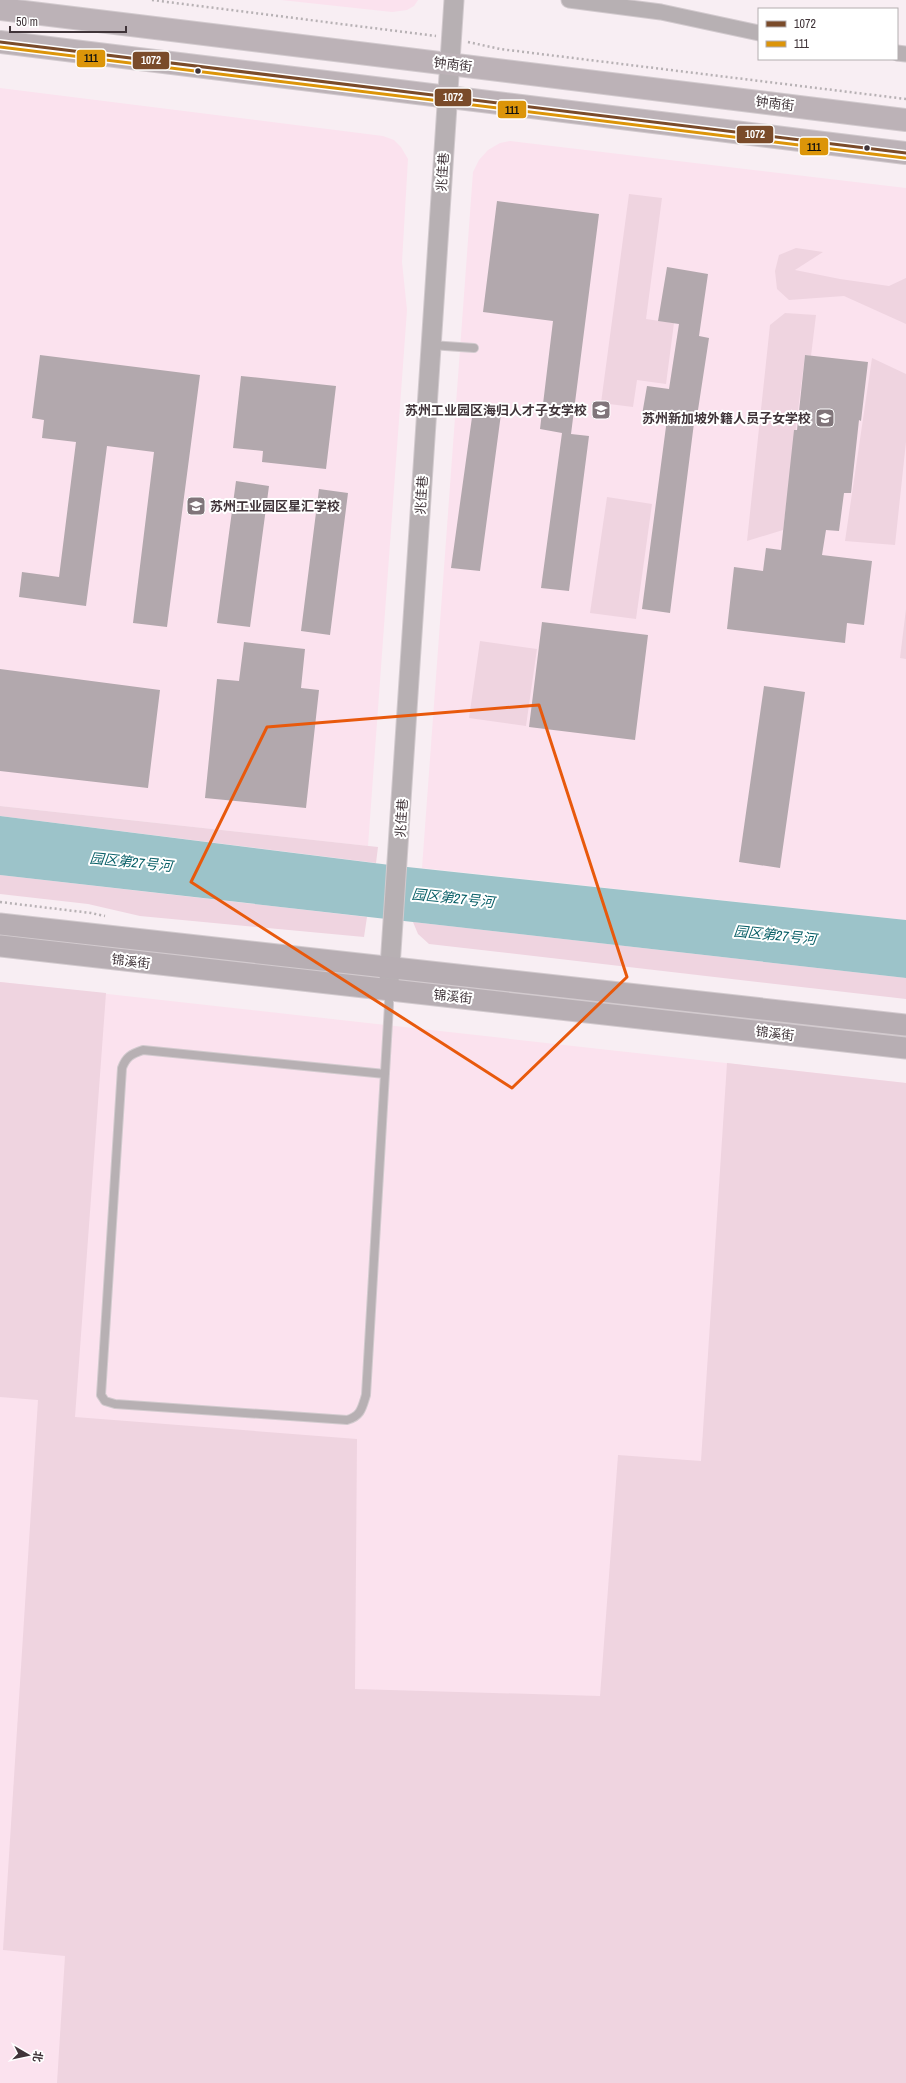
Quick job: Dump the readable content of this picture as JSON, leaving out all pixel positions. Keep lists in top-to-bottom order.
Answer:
{
  "streets": {
    "main road": ["钟南街", "锦溪街"],
    "street": ["兆佳巷"]
  },
  "crossings": [
    ["钟南街", "兆佳巷"],
    ["兆佳巷", "锦溪街"]
  ],
  "water": ["园区第27号河"],
  "places": {
    "school or university": ["苏州工业园区海归人才子女学校", "苏州新加坡外籍人员子女学校", "苏州工业园区星汇学校"]
  },
  "lines": ["transit line 1072", "transit line 111"],
  "legend": ["1072", "111"],
  "scale_bar": "50 m",
  "north": "right"
}
